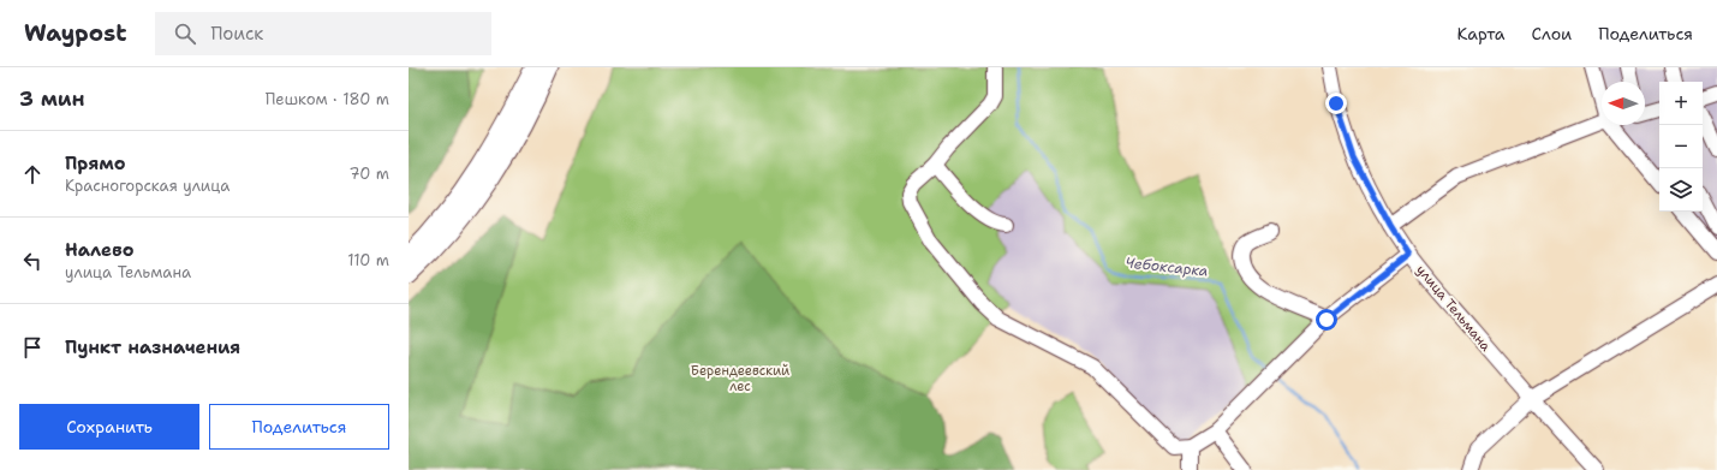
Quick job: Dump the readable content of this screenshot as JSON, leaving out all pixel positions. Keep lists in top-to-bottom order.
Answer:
{
  "streets": {
    "street": ["улица Тельмана"]
  },
  "water": ["Чебоксарка"],
  "parks": ["Берендеевский лес"],
  "north": "left",
  "page": {
    "header": "Waypost",
    "search": "Поиск",
    "nav": ["Карта", "Слои", "Поделиться"],
    "heading": ["3 мин", "Пешком · 180 m"],
    "map_buttons": ["+", "−"],
    "list": [
      ["Прямо", "Красногорская улица", "70 m"],
      ["Налево", "улица Тельмана", "110 m"],
      "Пункт назначения"
    ],
    "buttons": ["Сохранить", "Поделиться"]
  }
}
